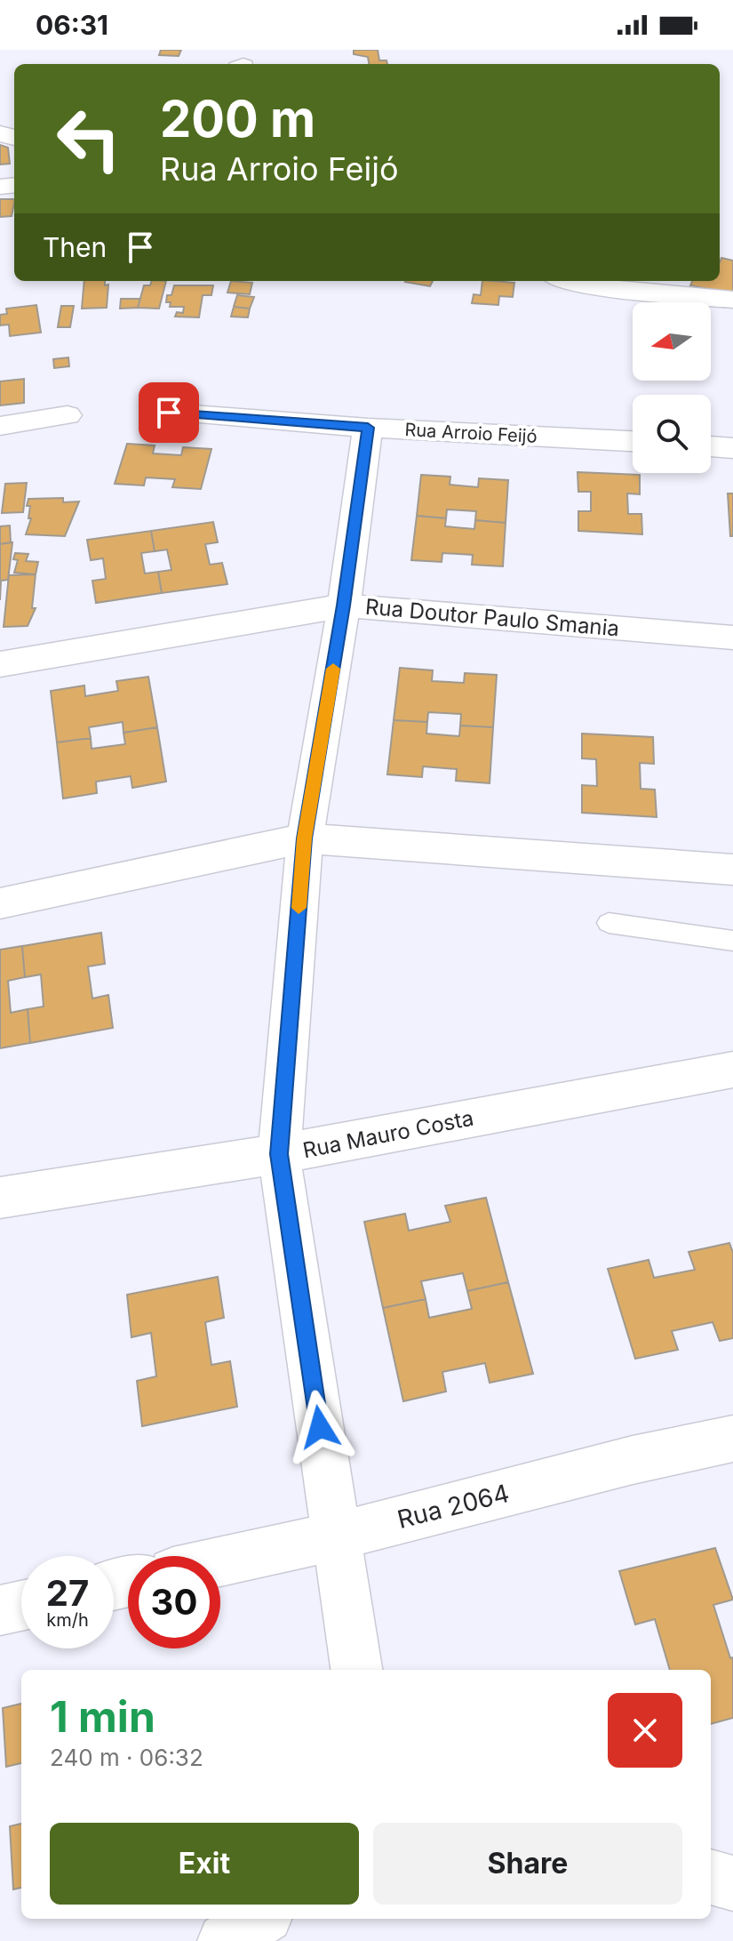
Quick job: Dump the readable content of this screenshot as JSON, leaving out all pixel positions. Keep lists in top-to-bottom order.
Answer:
{
  "streets": {
    "street": [
      "Rua Arroio Feijó",
      "Rua Doutor Paulo Smania",
      "Rua Mauro Costa",
      "Rua 2064"
    ]
  },
  "north": "left",
  "page": {
    "status": "06:31",
    "turn": ["200 m", "Rua Arroio Feijó"],
    "then": "Then",
    "speed": "27 km/h",
    "limit": "30",
    "heading": ["1 min", "240 m · 06:32"],
    "buttons": ["Exit", "Share"]
  }
}
